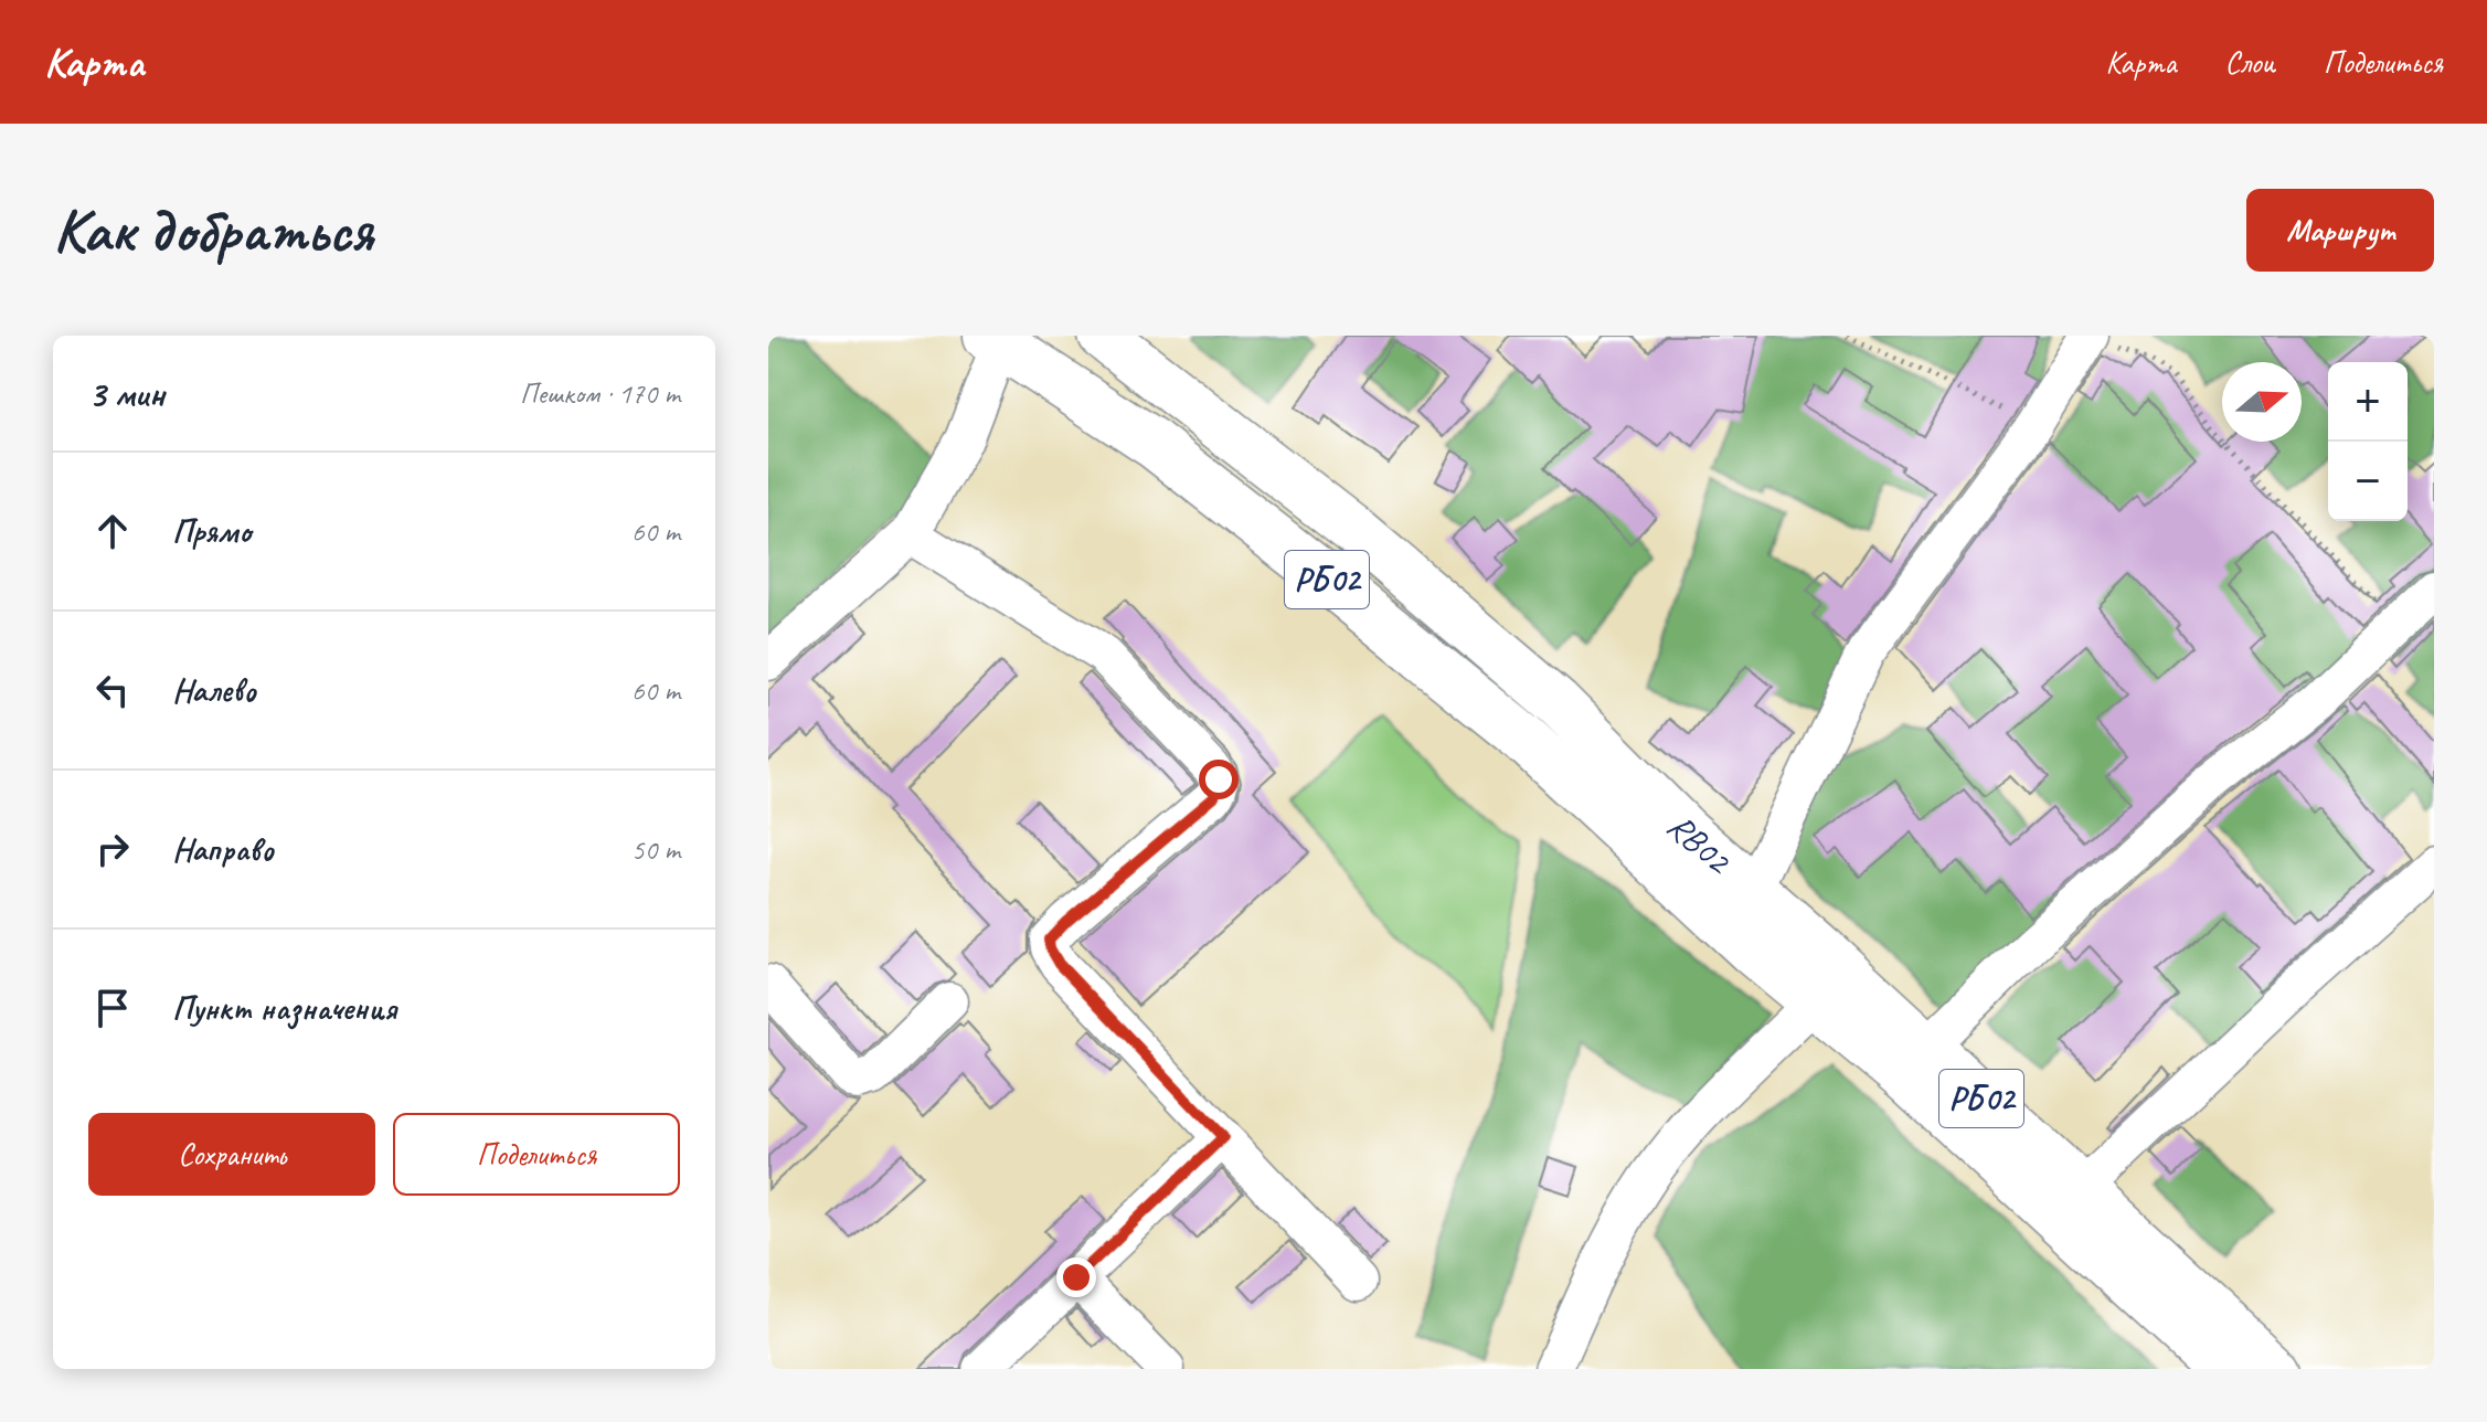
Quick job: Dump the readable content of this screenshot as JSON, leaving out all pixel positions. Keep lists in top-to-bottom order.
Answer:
{
  "streets": {
    "highway": ["РБ02", "RB02"]
  },
  "north": "right",
  "page": {
    "header": "Карта",
    "nav": ["Карта", "Слои", "Поделиться"],
    "buttons": [
      "Маршрут",
      ["Сохранить", "Поделиться"]
    ],
    "title": "Как добраться",
    "heading": ["3 мин", "Пешком · 170 m"],
    "map_buttons": ["+", "−"],
    "list": [
      ["Прямо", "60 m"],
      ["Налево", "60 m"],
      ["Направо", "50 m"],
      "Пункт назначения"
    ]
  }
}
